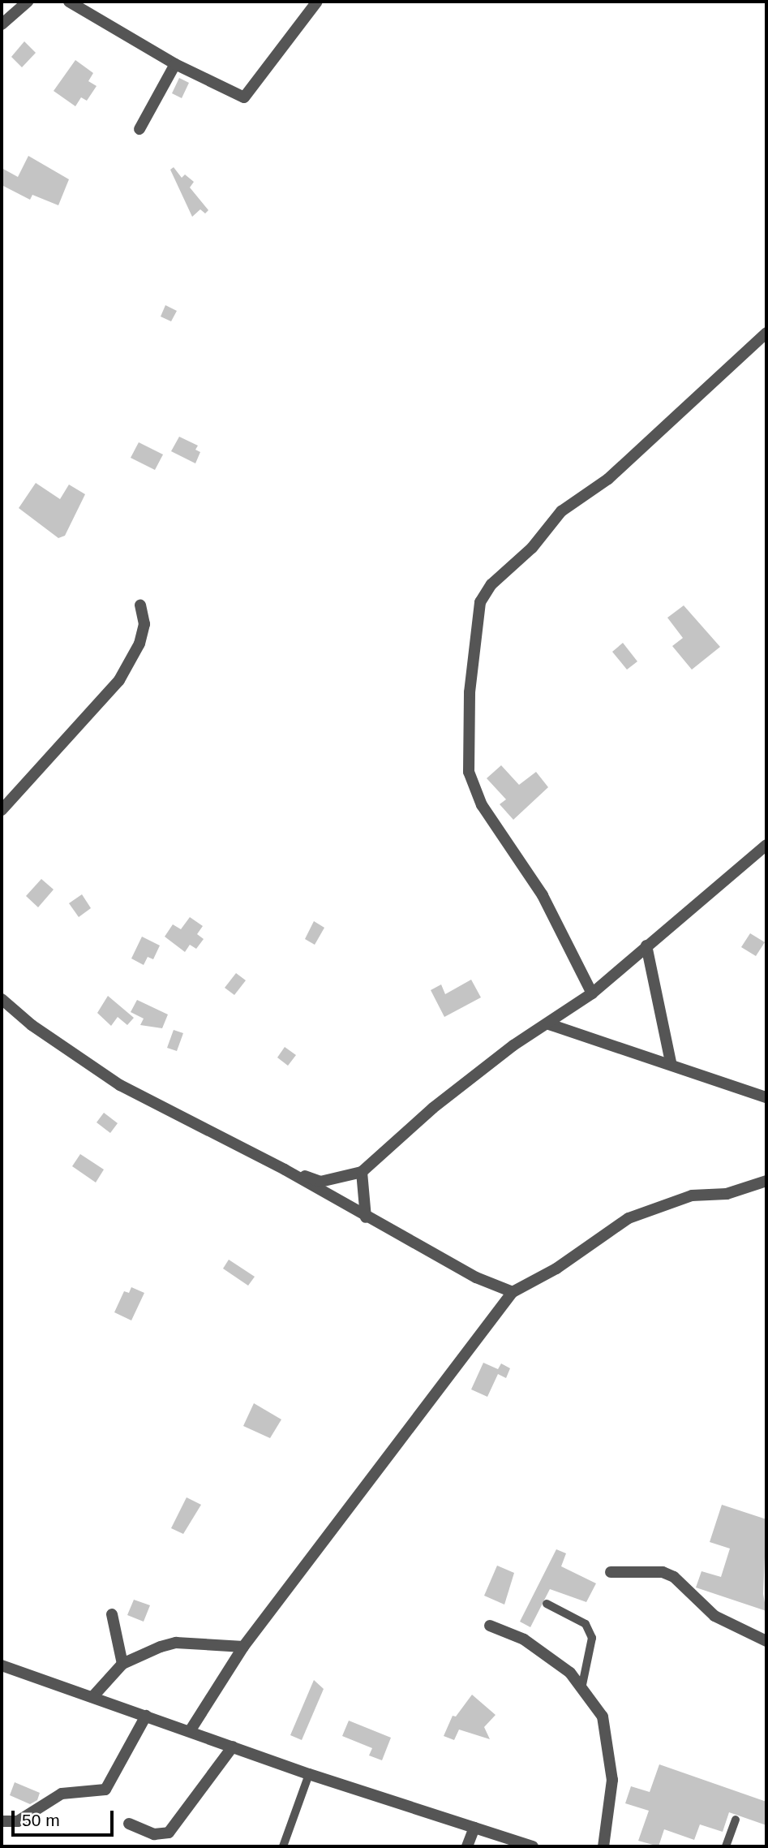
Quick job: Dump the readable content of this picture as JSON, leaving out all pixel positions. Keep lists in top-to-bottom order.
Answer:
{
  "scale_bar": "50 m"
}
